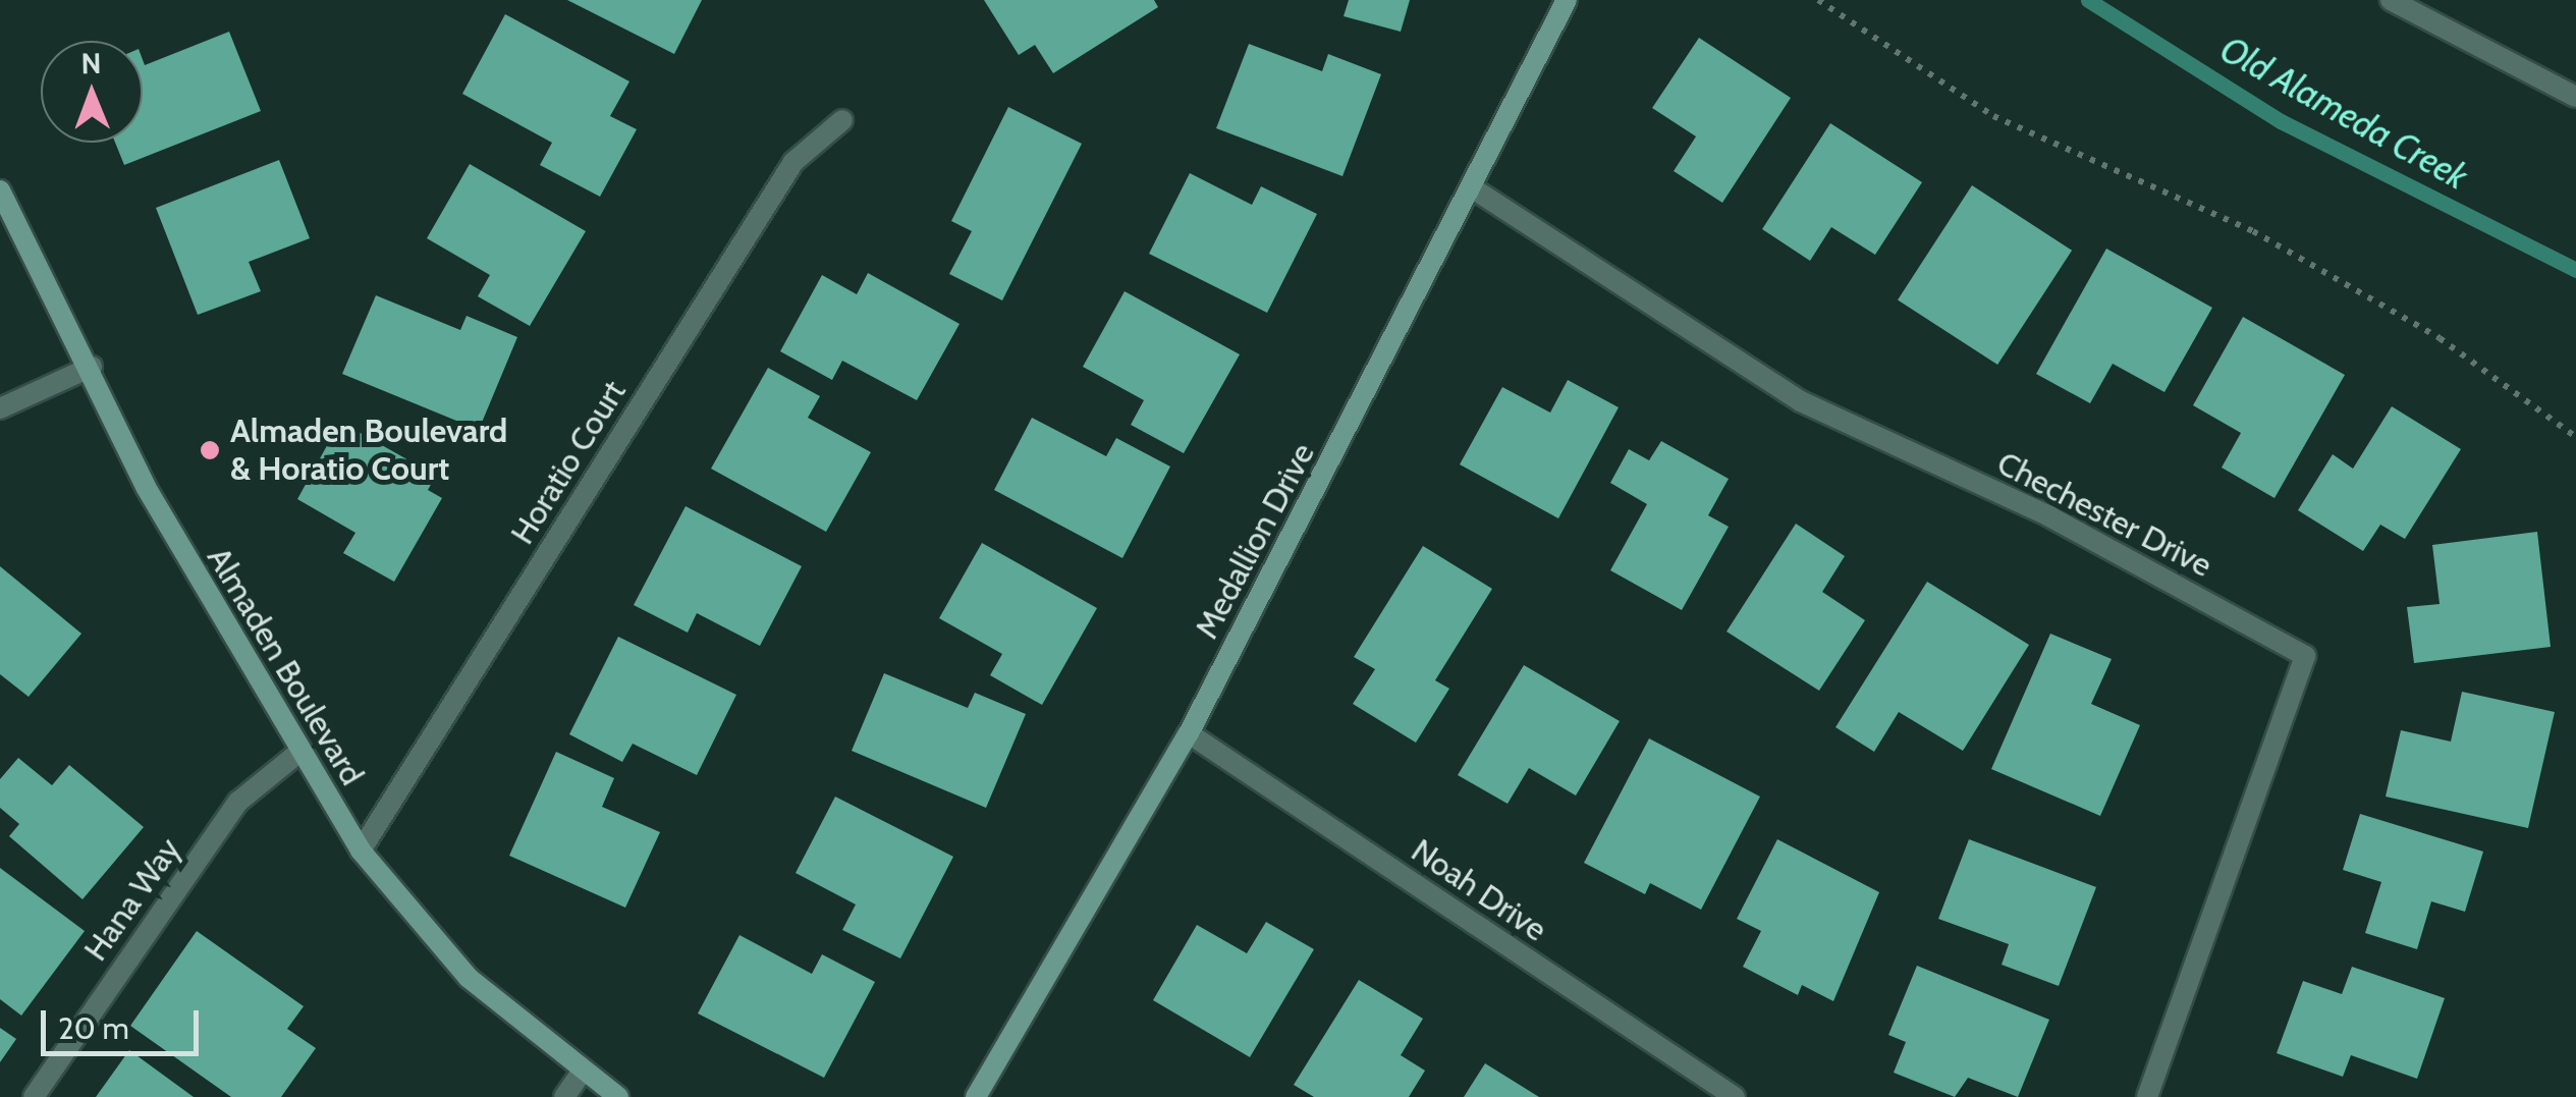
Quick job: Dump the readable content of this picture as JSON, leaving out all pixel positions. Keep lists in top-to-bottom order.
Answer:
{
  "streets": {
    "street": [
      "Horatio Court",
      "Chechester Drive",
      "Medallion Drive",
      "Almaden Boulevard",
      "Noah Drive",
      "Hana Way"
    ]
  },
  "crossings": [
    ["Horatio Court", "Almaden Boulevard"],
    ["Chechester Drive", "Medallion Drive"],
    ["Medallion Drive", "Noah Drive"],
    ["Almaden Boulevard", "Hana Way"]
  ],
  "water": ["Old Alameda Creek"],
  "places": ["Almaden Boulevard & Horatio Court"],
  "scale_bar": "20 m",
  "north": "top"
}
